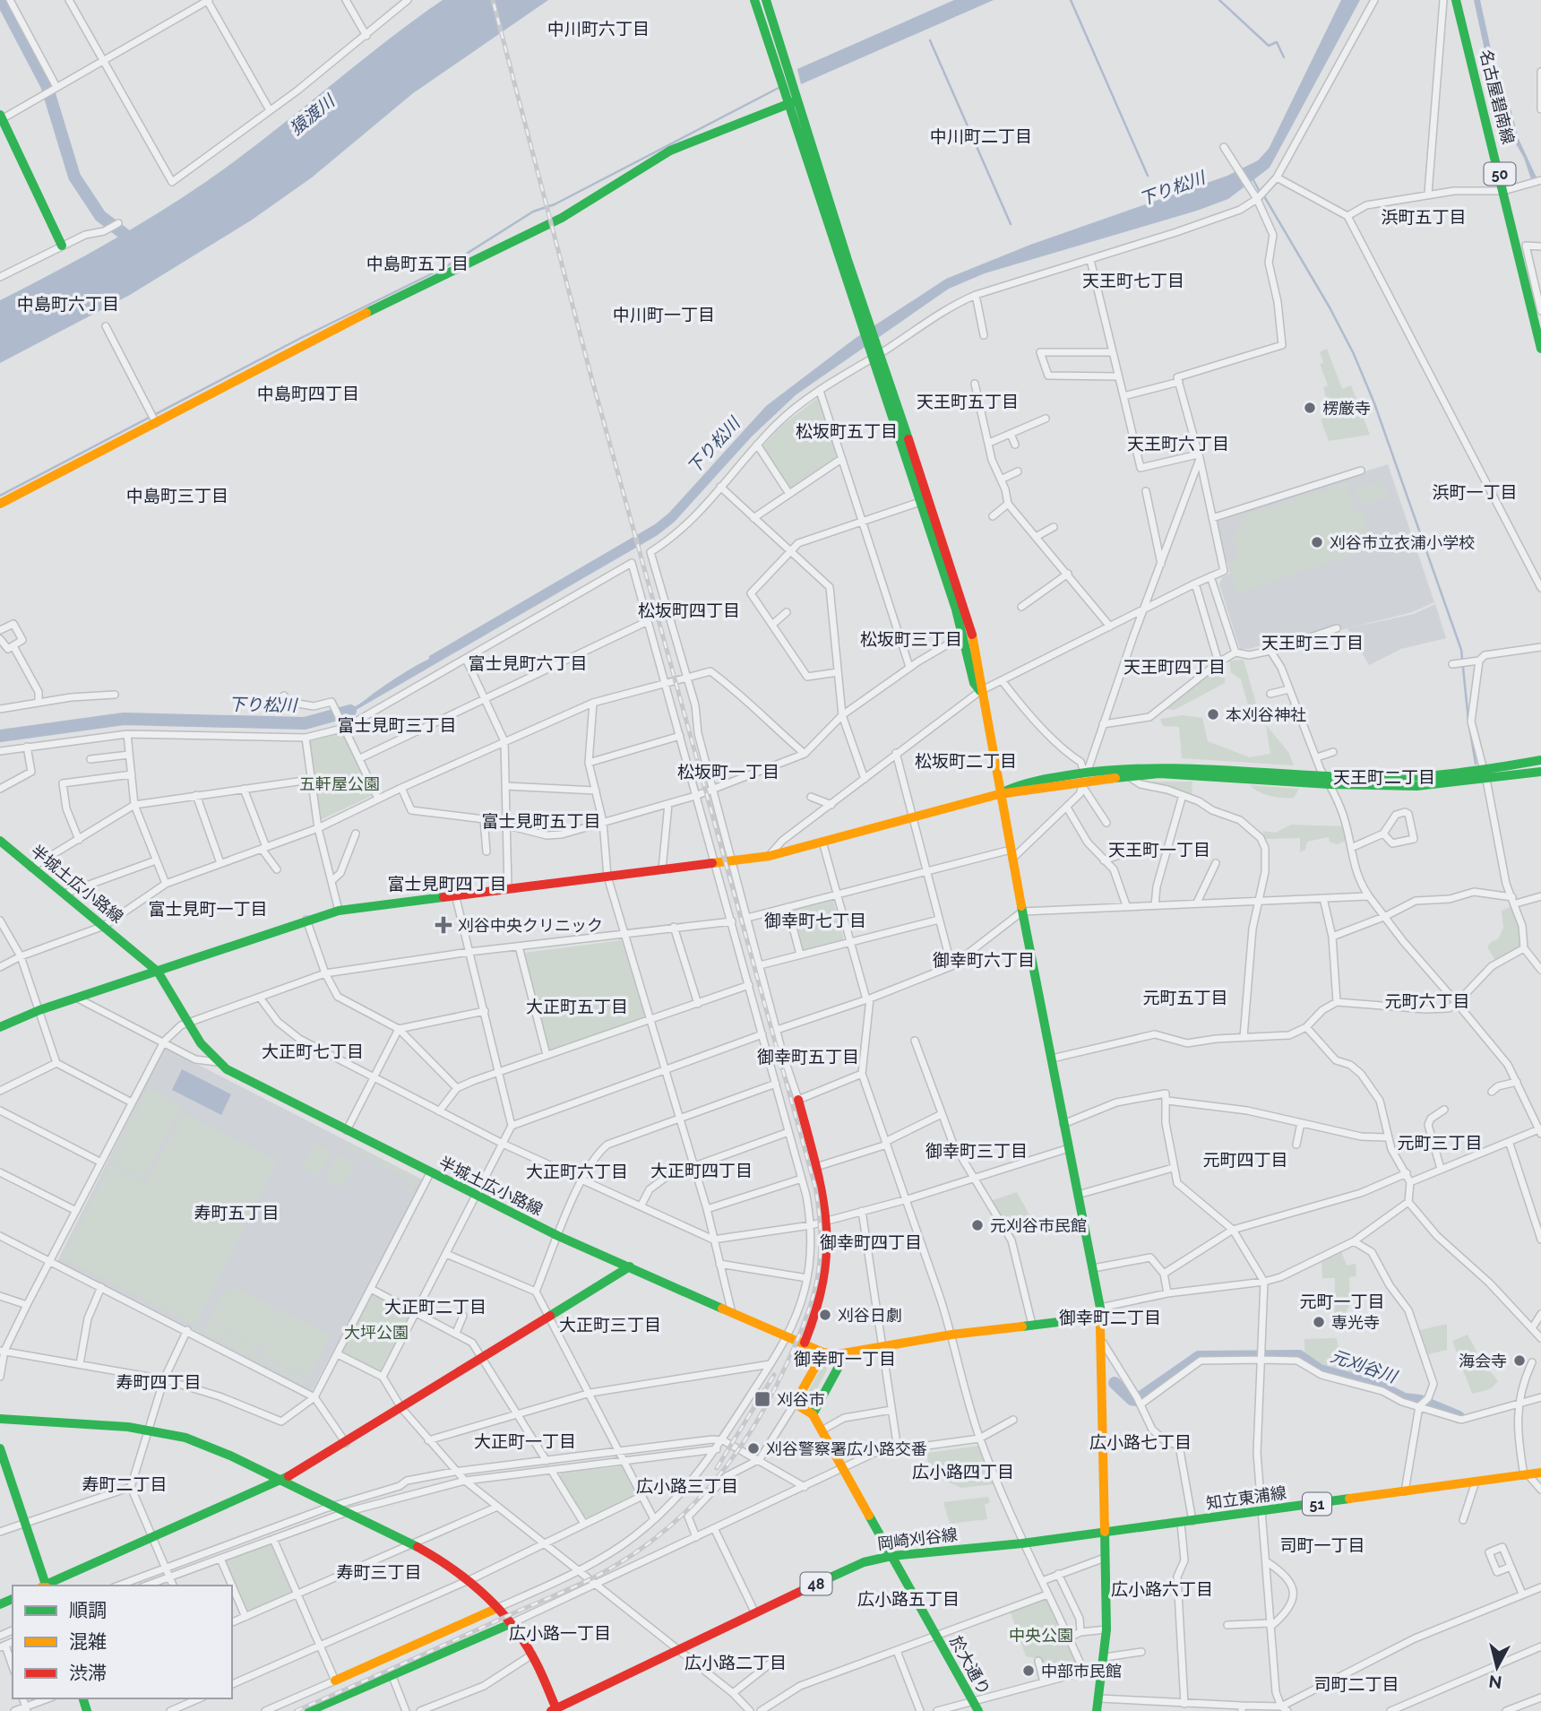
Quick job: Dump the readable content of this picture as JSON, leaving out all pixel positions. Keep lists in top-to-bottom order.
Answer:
{
  "streets": {
    "street": [
      "名古屋碧南線",
      "50",
      "半城土広小路線",
      "知立東浦線",
      "51",
      "岡崎刈谷線",
      "48",
      "於大通り"
    ]
  },
  "crossings": [
    ["知立東浦線", "岡崎刈谷線"],
    ["岡崎刈谷線", "於大通り"]
  ],
  "districts": [
    "中川町六丁目",
    "中川町二丁目",
    "浜町五丁目",
    "中島町五丁目",
    "天王町七丁目",
    "中島町六丁目",
    "中川町一丁目",
    "中島町四丁目",
    "天王町五丁目",
    "松坂町五丁目",
    "天王町六丁目",
    "浜町一丁目",
    "中島町三丁目",
    "松坂町四丁目",
    "松坂町三丁目",
    "天王町三丁目",
    "富士見町六丁目",
    "天王町四丁目",
    "富士見町三丁目",
    "松坂町二丁目",
    "松坂町一丁目",
    "天王町二丁目",
    "富士見町五丁目",
    "天王町一丁目",
    "富士見町四丁目",
    "富士見町一丁目",
    "御幸町七丁目",
    "御幸町六丁目",
    "元町五丁目",
    "元町六丁目",
    "大正町五丁目",
    "大正町七丁目",
    "御幸町五丁目",
    "元町三丁目",
    "御幸町三丁目",
    "元町四丁目",
    "大正町四丁目",
    "大正町六丁目",
    "寿町五丁目",
    "御幸町四丁目",
    "元町一丁目",
    "大正町二丁目",
    "御幸町二丁目",
    "大正町三丁目",
    "御幸町一丁目",
    "寿町四丁目",
    "大正町一丁目",
    "広小路七丁目",
    "広小路四丁目",
    "寿町二丁目",
    "広小路三丁目",
    "司町一丁目",
    "寿町三丁目",
    "広小路六丁目",
    "広小路五丁目",
    "広小路一丁目",
    "広小路二丁目",
    "司町二丁目"
  ],
  "water": ["猿渡川", "下り松川", "元刈谷川"],
  "parks": ["五軒屋公園", "大坪公園", "中央公園"],
  "places": {
    "other": [
      "楞厳寺",
      "刈谷市立衣浦小学校",
      "本刈谷神社",
      "元刈谷市民館",
      "刈谷日劇",
      "専光寺",
      "海会寺",
      "刈谷警察署広小路交番",
      "中部市民館"
    ],
    "health": ["刈谷中央クリニック"],
    "transit": ["刈谷市"]
  },
  "legend": ["順調", "混雑", "渋滞"],
  "north": "bottom"
}
